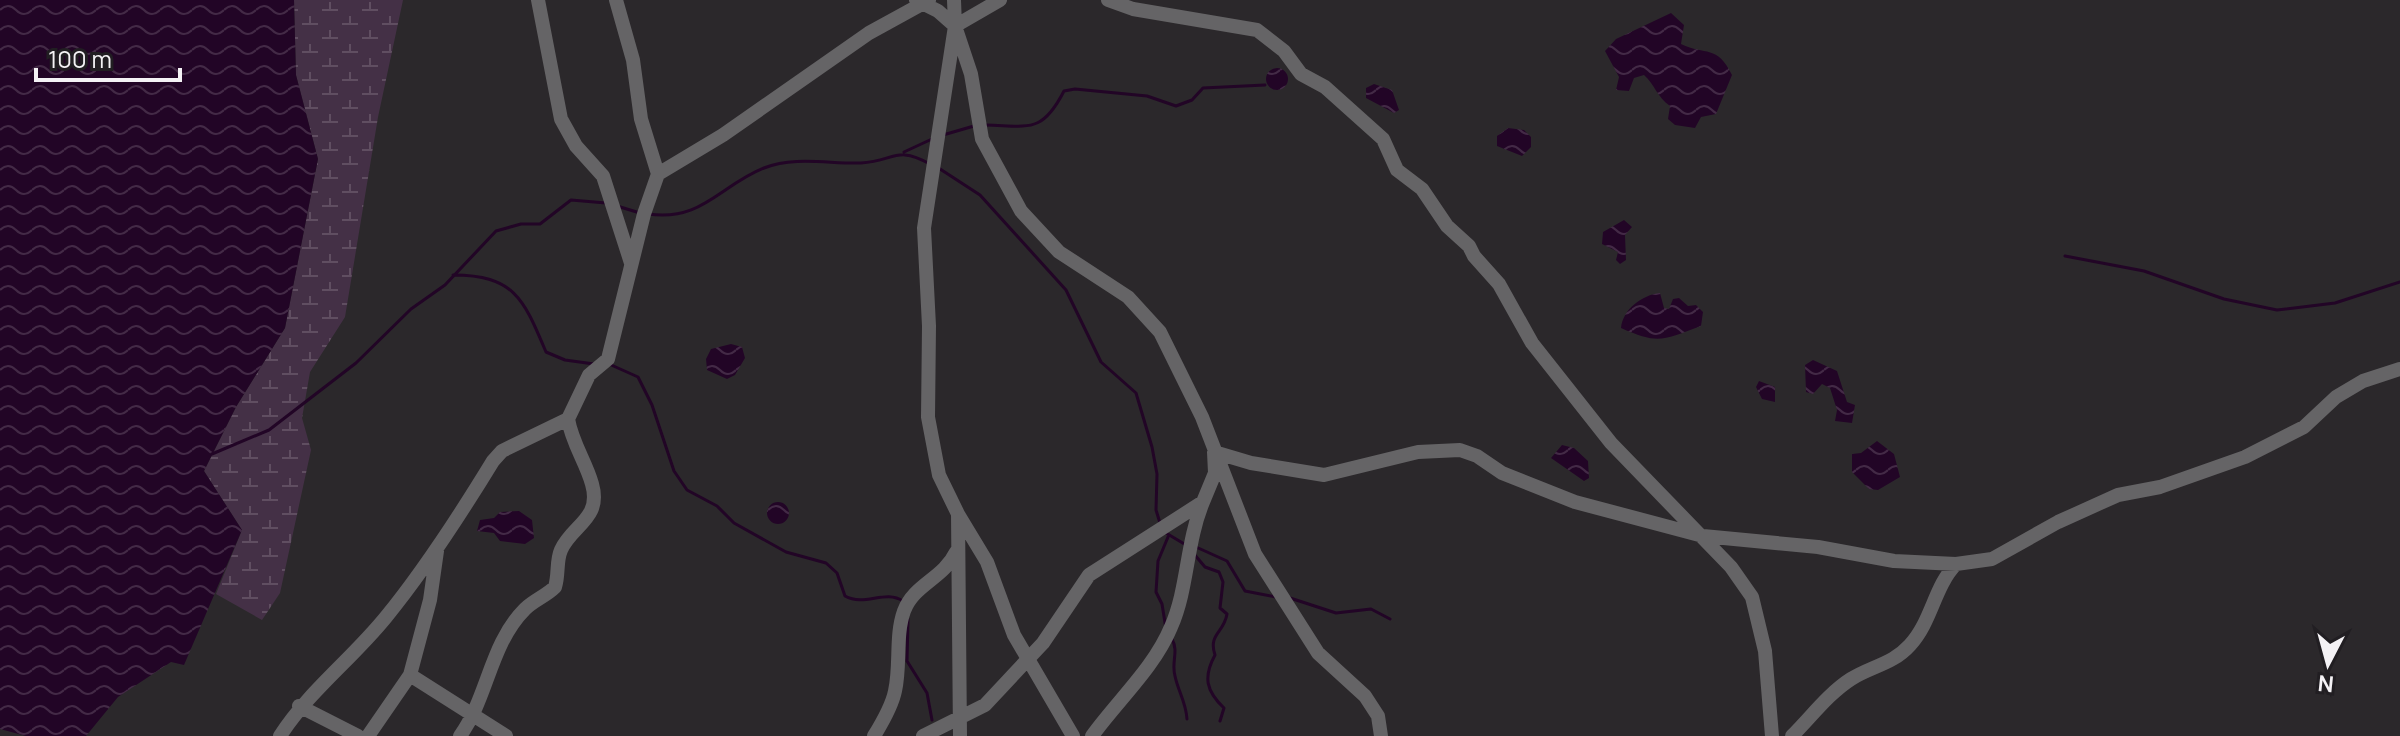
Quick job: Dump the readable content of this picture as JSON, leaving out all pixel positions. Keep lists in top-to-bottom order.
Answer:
{
  "scale_bar": "100 m",
  "north": "bottom"
}
